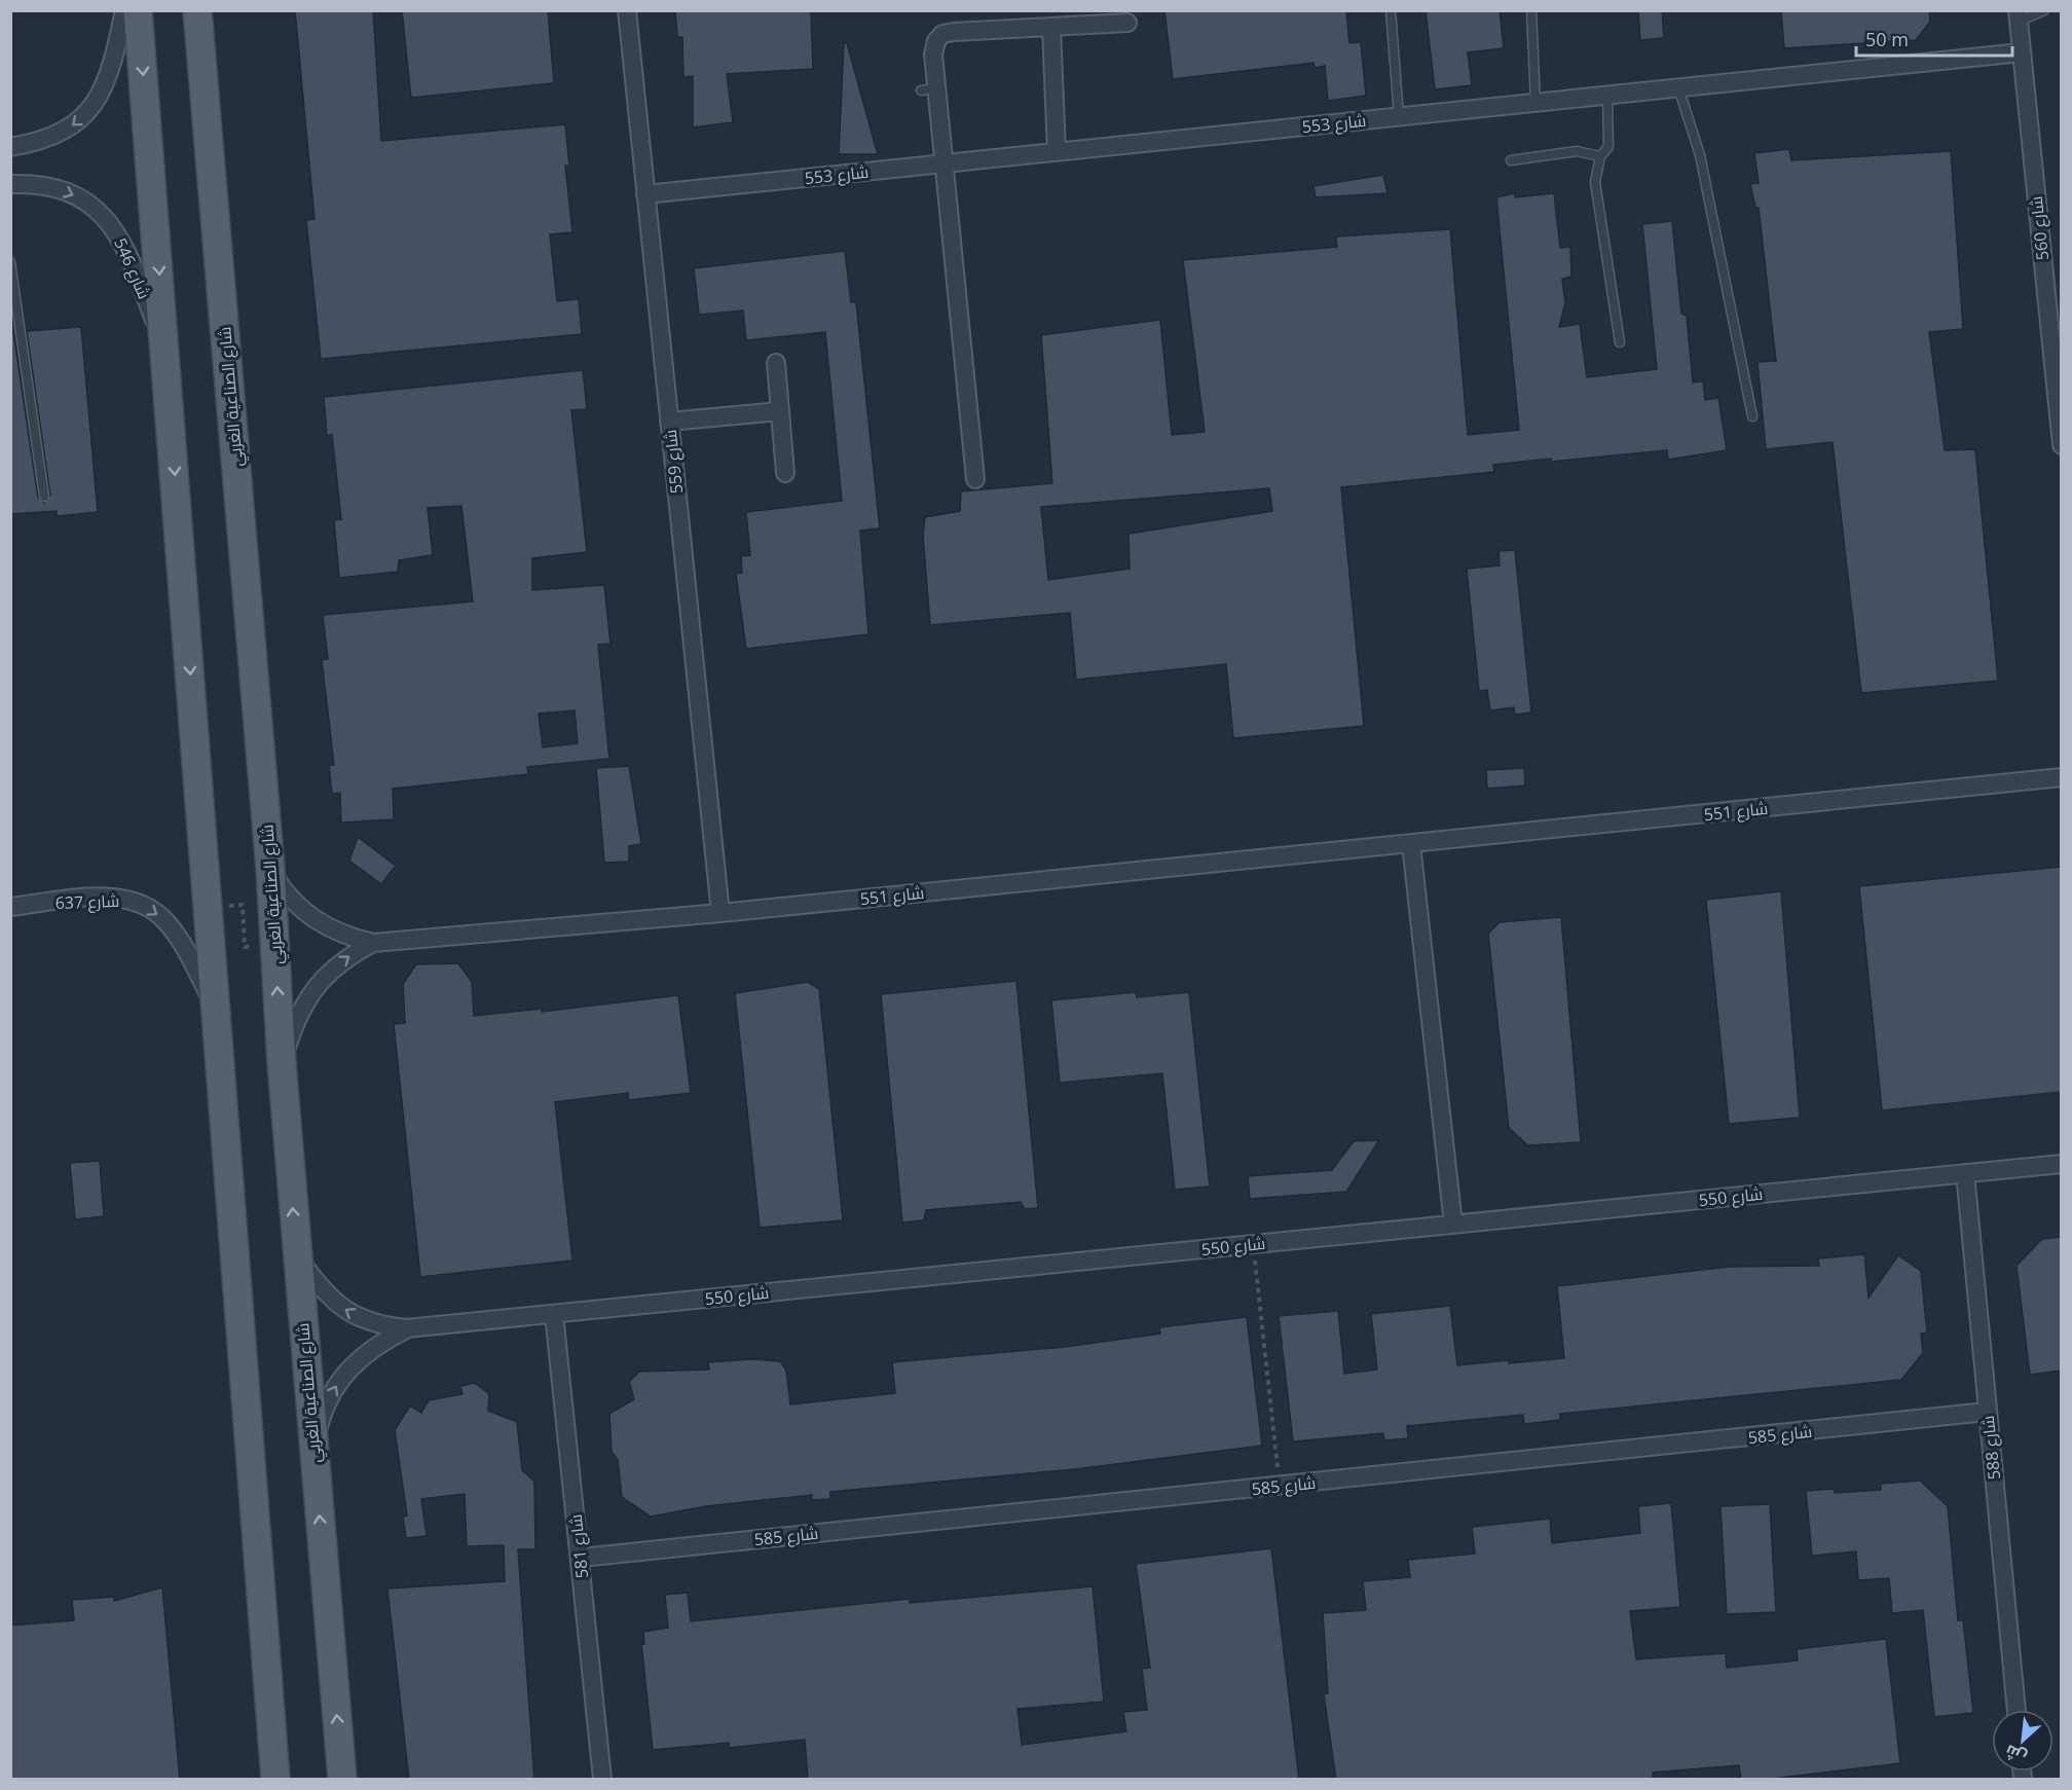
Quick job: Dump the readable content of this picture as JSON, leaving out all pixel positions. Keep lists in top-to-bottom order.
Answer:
{
  "streets": {
    "main road": ["شارع الصناعية الغربي"],
    "street": [
      "شارع 553",
      "شارع 560",
      "شارع 546",
      "شارع 559",
      "شارع 551",
      "شارع 637",
      "شارع 550",
      "شارع 585",
      "شارع 588",
      "شارع 581"
    ]
  },
  "crossings": [
    ["شارع 553", "شارع 560"],
    ["شارع 553", "شارع 559"],
    ["شارع الصناعية الغربي", "شارع 551"],
    ["شارع الصناعية الغربي", "شارع 550"],
    ["شارع 559", "شارع 551"],
    ["شارع 550", "شارع 588"],
    ["شارع 550", "شارع 581"],
    ["شارع 585", "شارع 588"],
    ["شارع 585", "شارع 581"]
  ],
  "one_way": ["شارع 546", "شارع 637"],
  "scale_bar": "50 m",
  "north": "bottom left"
}
